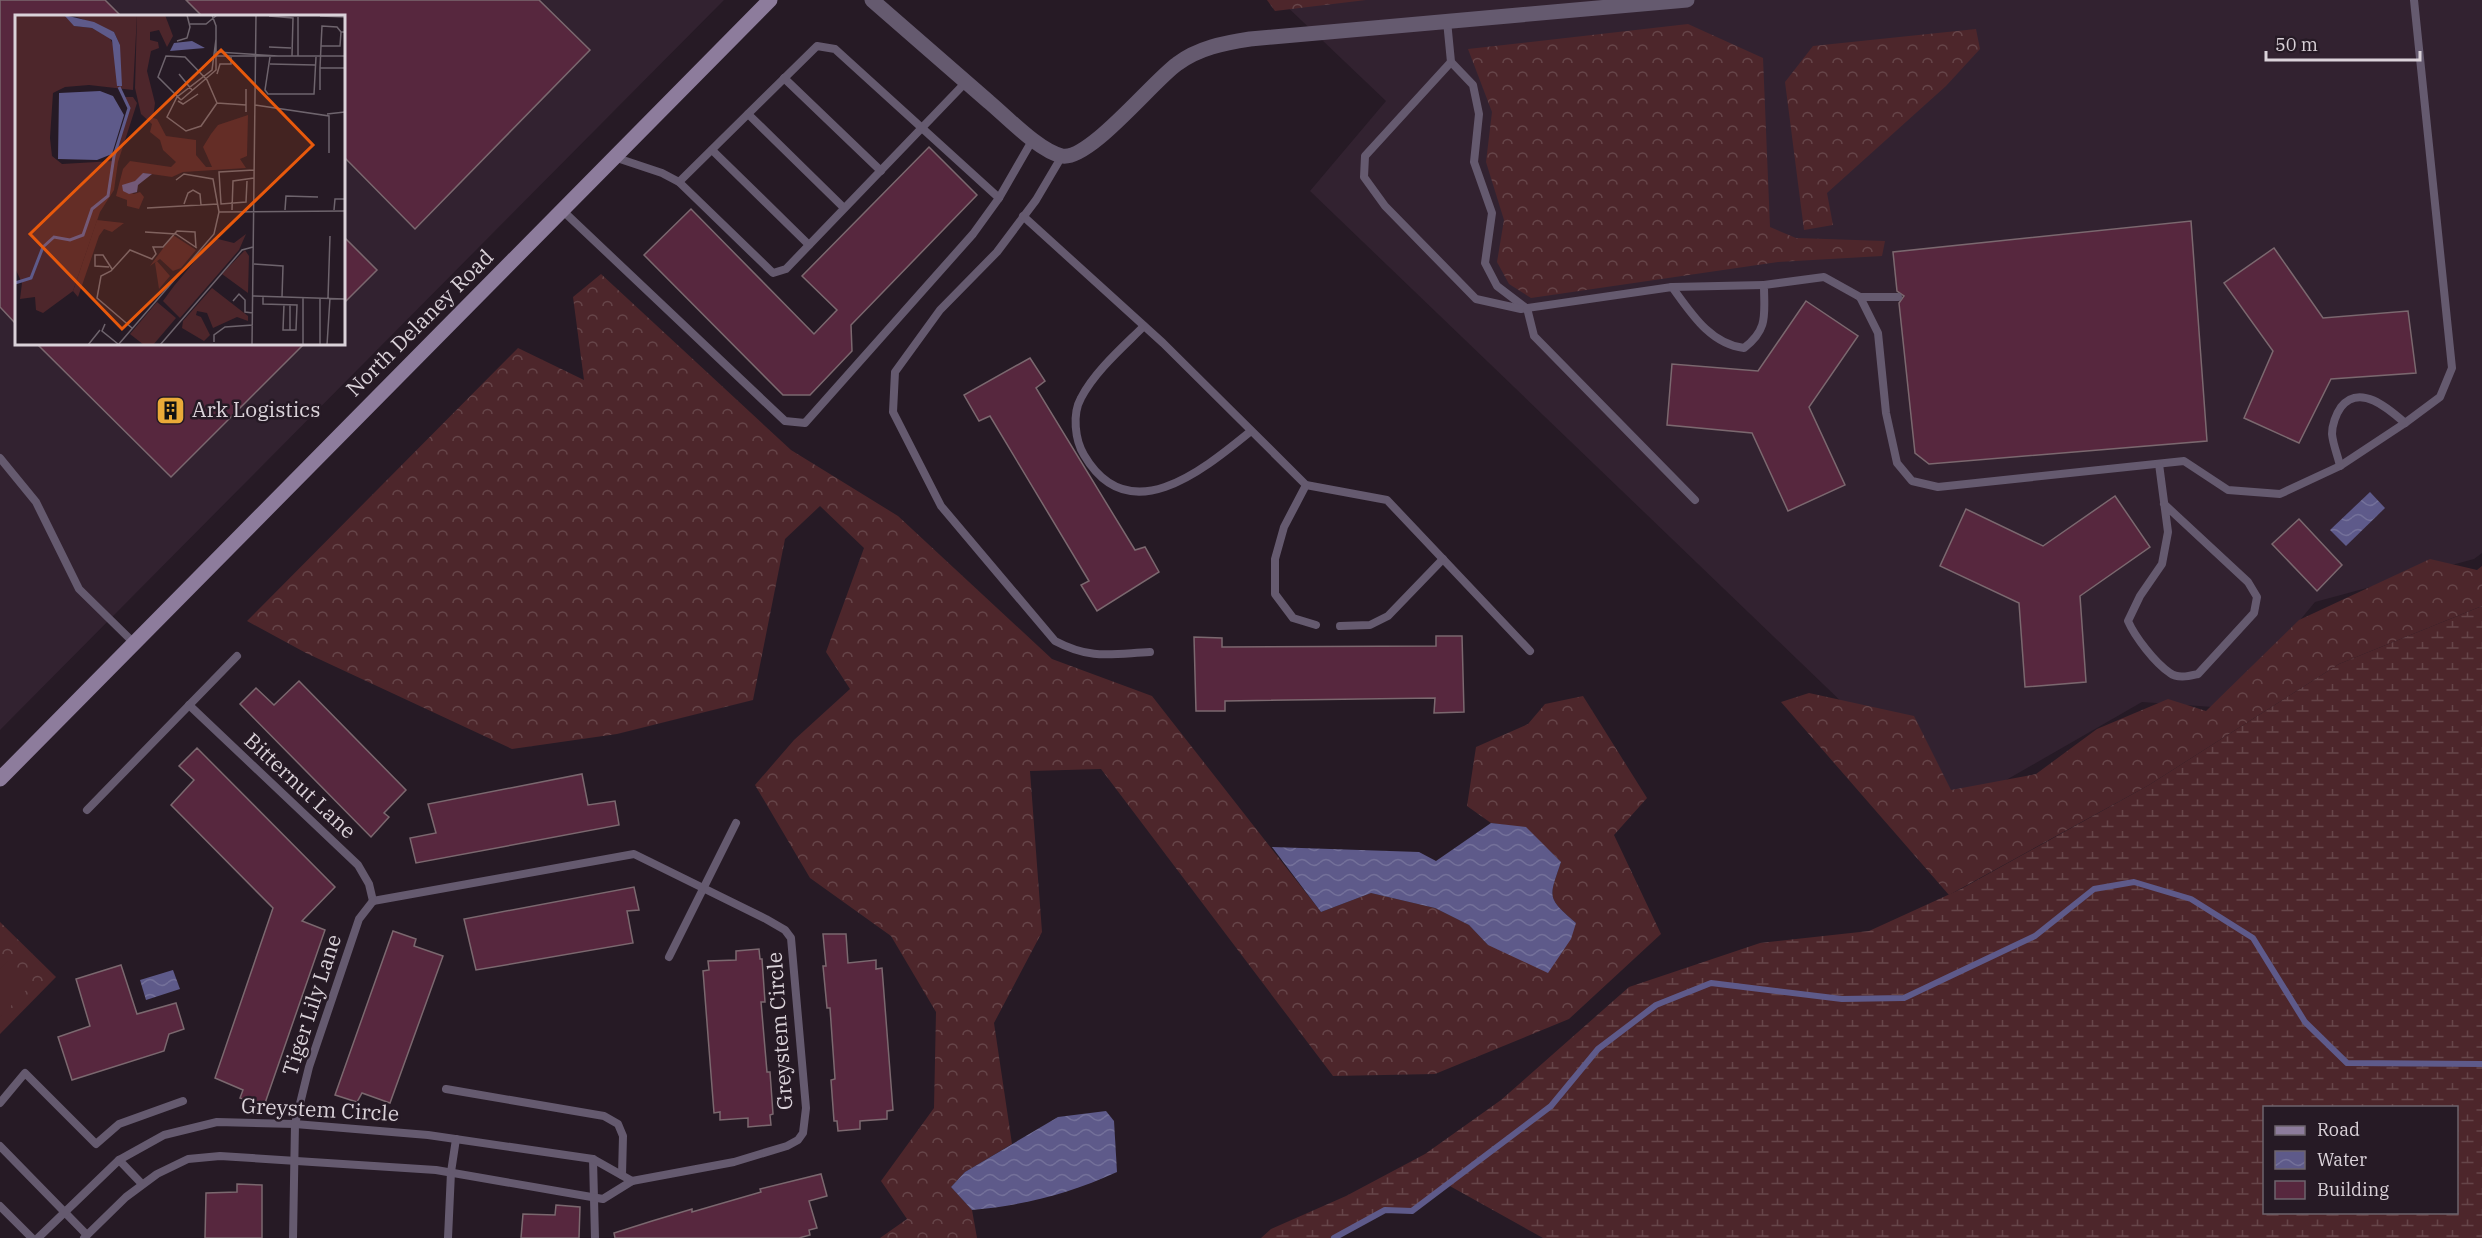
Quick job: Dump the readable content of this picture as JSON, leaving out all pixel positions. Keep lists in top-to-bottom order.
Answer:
{
  "streets": {
    "street": ["North Delaney Road"],
    "lane": ["Bitternut Lane", "Tiger Lily Lane", "Greystem Circle"]
  },
  "crossings": [
    ["Bitternut Lane", "Tiger Lily Lane"],
    ["Bitternut Lane", "Greystem Circle"],
    ["Tiger Lily Lane", "Greystem Circle"]
  ],
  "places": {
    "building": ["Ark Logistics"]
  },
  "legend": ["Road", "Water", "Building"],
  "scale_bar": "50 m"
}
